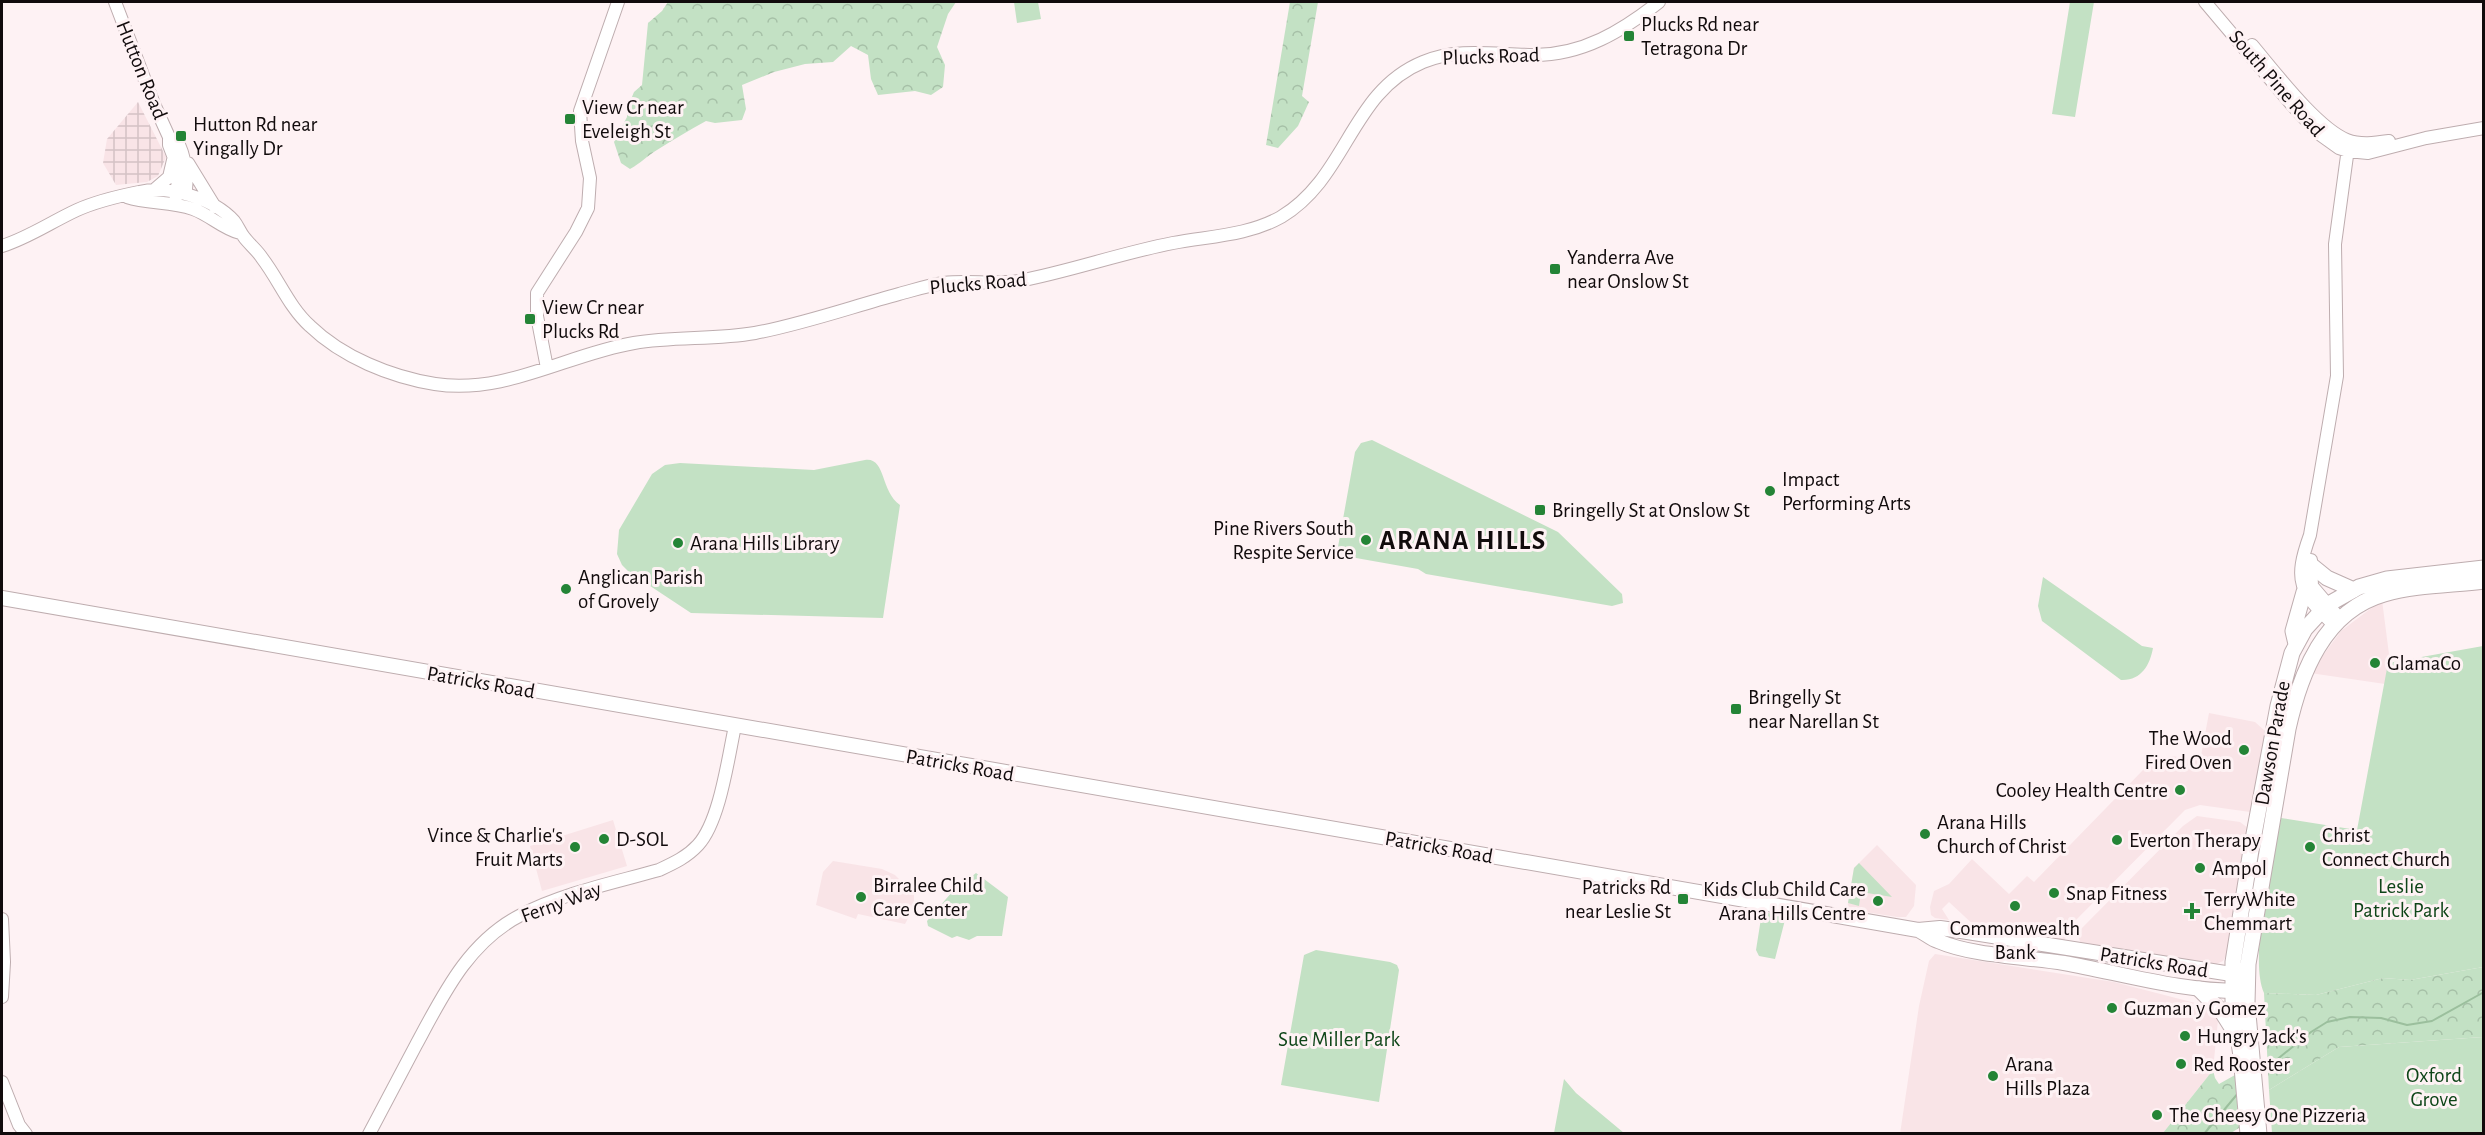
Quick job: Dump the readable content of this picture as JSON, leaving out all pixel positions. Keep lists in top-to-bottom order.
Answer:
{
  "streets": {
    "main road": ["Patricks Road", "Dawson Parade"],
    "street": [
      "Plucks Road",
      "Hutton Road",
      "South Pine Road",
      "Ferny Way"
    ]
  },
  "crossings": [
    ["Plucks Road", "Hutton Road"],
    ["Patricks Road", "Dawson Parade"],
    ["Patricks Road", "Ferny Way"]
  ],
  "districts": ["ARANA HILLS"],
  "parks": ["Leslie Patrick Park", "Sue Miller Park", "Oxford Grove"],
  "places": {
    "transit": [
      "Plucks Rd near Tetragona Dr",
      "View Cr near Eveleigh St",
      "Hutton Rd near Yingally Dr",
      "Yanderra Ave near Onslow St",
      "View Cr near Plucks Rd",
      "Bringelly St at Onslow St",
      "Bringelly St near Narellan St",
      "Patricks Rd near Leslie St"
    ],
    "other": [
      "Impact Performing Arts",
      "Pine Rivers South Respite Service",
      "Arana Hills Library",
      "Anglican Parish of Grovely",
      "GlamaCo",
      "The Wood Fired Oven",
      "Cooley Health Centre",
      "Arana Hills Church of Christ",
      "D-SOL",
      "Everton Therapy",
      "Vince & Charlie's Fruit Marts",
      "Christ Connect Church",
      "Ampol",
      "Snap Fitness",
      "Birralee Child Care Center",
      "Kids Club Child Care Arana Hills Centre",
      "Commonwealth Bank",
      "Guzman y Gomez",
      "Hungry Jack's",
      "Red Rooster",
      "Arana Hills Plaza",
      "The Cheesy One Pizzeria"
    ],
    "health": ["TerryWhite Chemmart"]
  }
}
